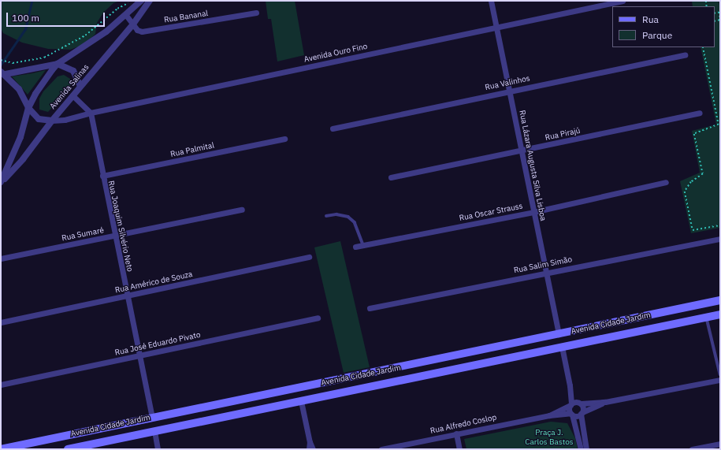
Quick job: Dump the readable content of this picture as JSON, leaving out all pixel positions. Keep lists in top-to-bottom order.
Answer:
{
  "streets": {
    "main road": ["Avenida Cidade Jardim"],
    "street": [
      "Rua Bananal",
      "Avenida Ouro Fino",
      "Rua Valinhos",
      "Avenida Salinas",
      "Rua Pirajú",
      "Rua Palmital",
      "Rua Lázara Augusta Silva Lisboa",
      "Rua Oscar Strauss",
      "Rua Joaquim Silvério Neto",
      "Rua Sumaré",
      "Rua Salim Simão",
      "Rua Américo de Souza",
      "Rua José Eduardo Pivato",
      "Rua Alfredo Coslop"
    ]
  },
  "crossings": [
    ["Rua Bananal", "Avenida Salinas"],
    ["Avenida Ouro Fino", "Avenida Salinas"],
    ["Avenida Ouro Fino", "Rua Lázara Augusta Silva Lisboa"],
    ["Avenida Ouro Fino", "Rua Joaquim Silvério Neto"],
    ["Rua Valinhos", "Rua Lázara Augusta Silva Lisboa"],
    ["Rua Pirajú", "Rua Lázara Augusta Silva Lisboa"],
    ["Rua Palmital", "Rua Joaquim Silvério Neto"],
    ["Rua Lázara Augusta Silva Lisboa", "Rua Oscar Strauss"],
    ["Rua Lázara Augusta Silva Lisboa", "Rua Salim Simão"],
    ["Rua Lázara Augusta Silva Lisboa", "Avenida Cidade Jardim"],
    ["Rua Joaquim Silvério Neto", "Rua Sumaré"],
    ["Rua Joaquim Silvério Neto", "Rua Américo de Souza"],
    ["Rua Joaquim Silvério Neto", "Avenida Cidade Jardim"],
    ["Rua Joaquim Silvério Neto", "Rua José Eduardo Pivato"]
  ],
  "parks": ["Praça J. Carlos Bastos"],
  "legend": ["Rua", "Parque"],
  "scale_bar": "100 m"
}
